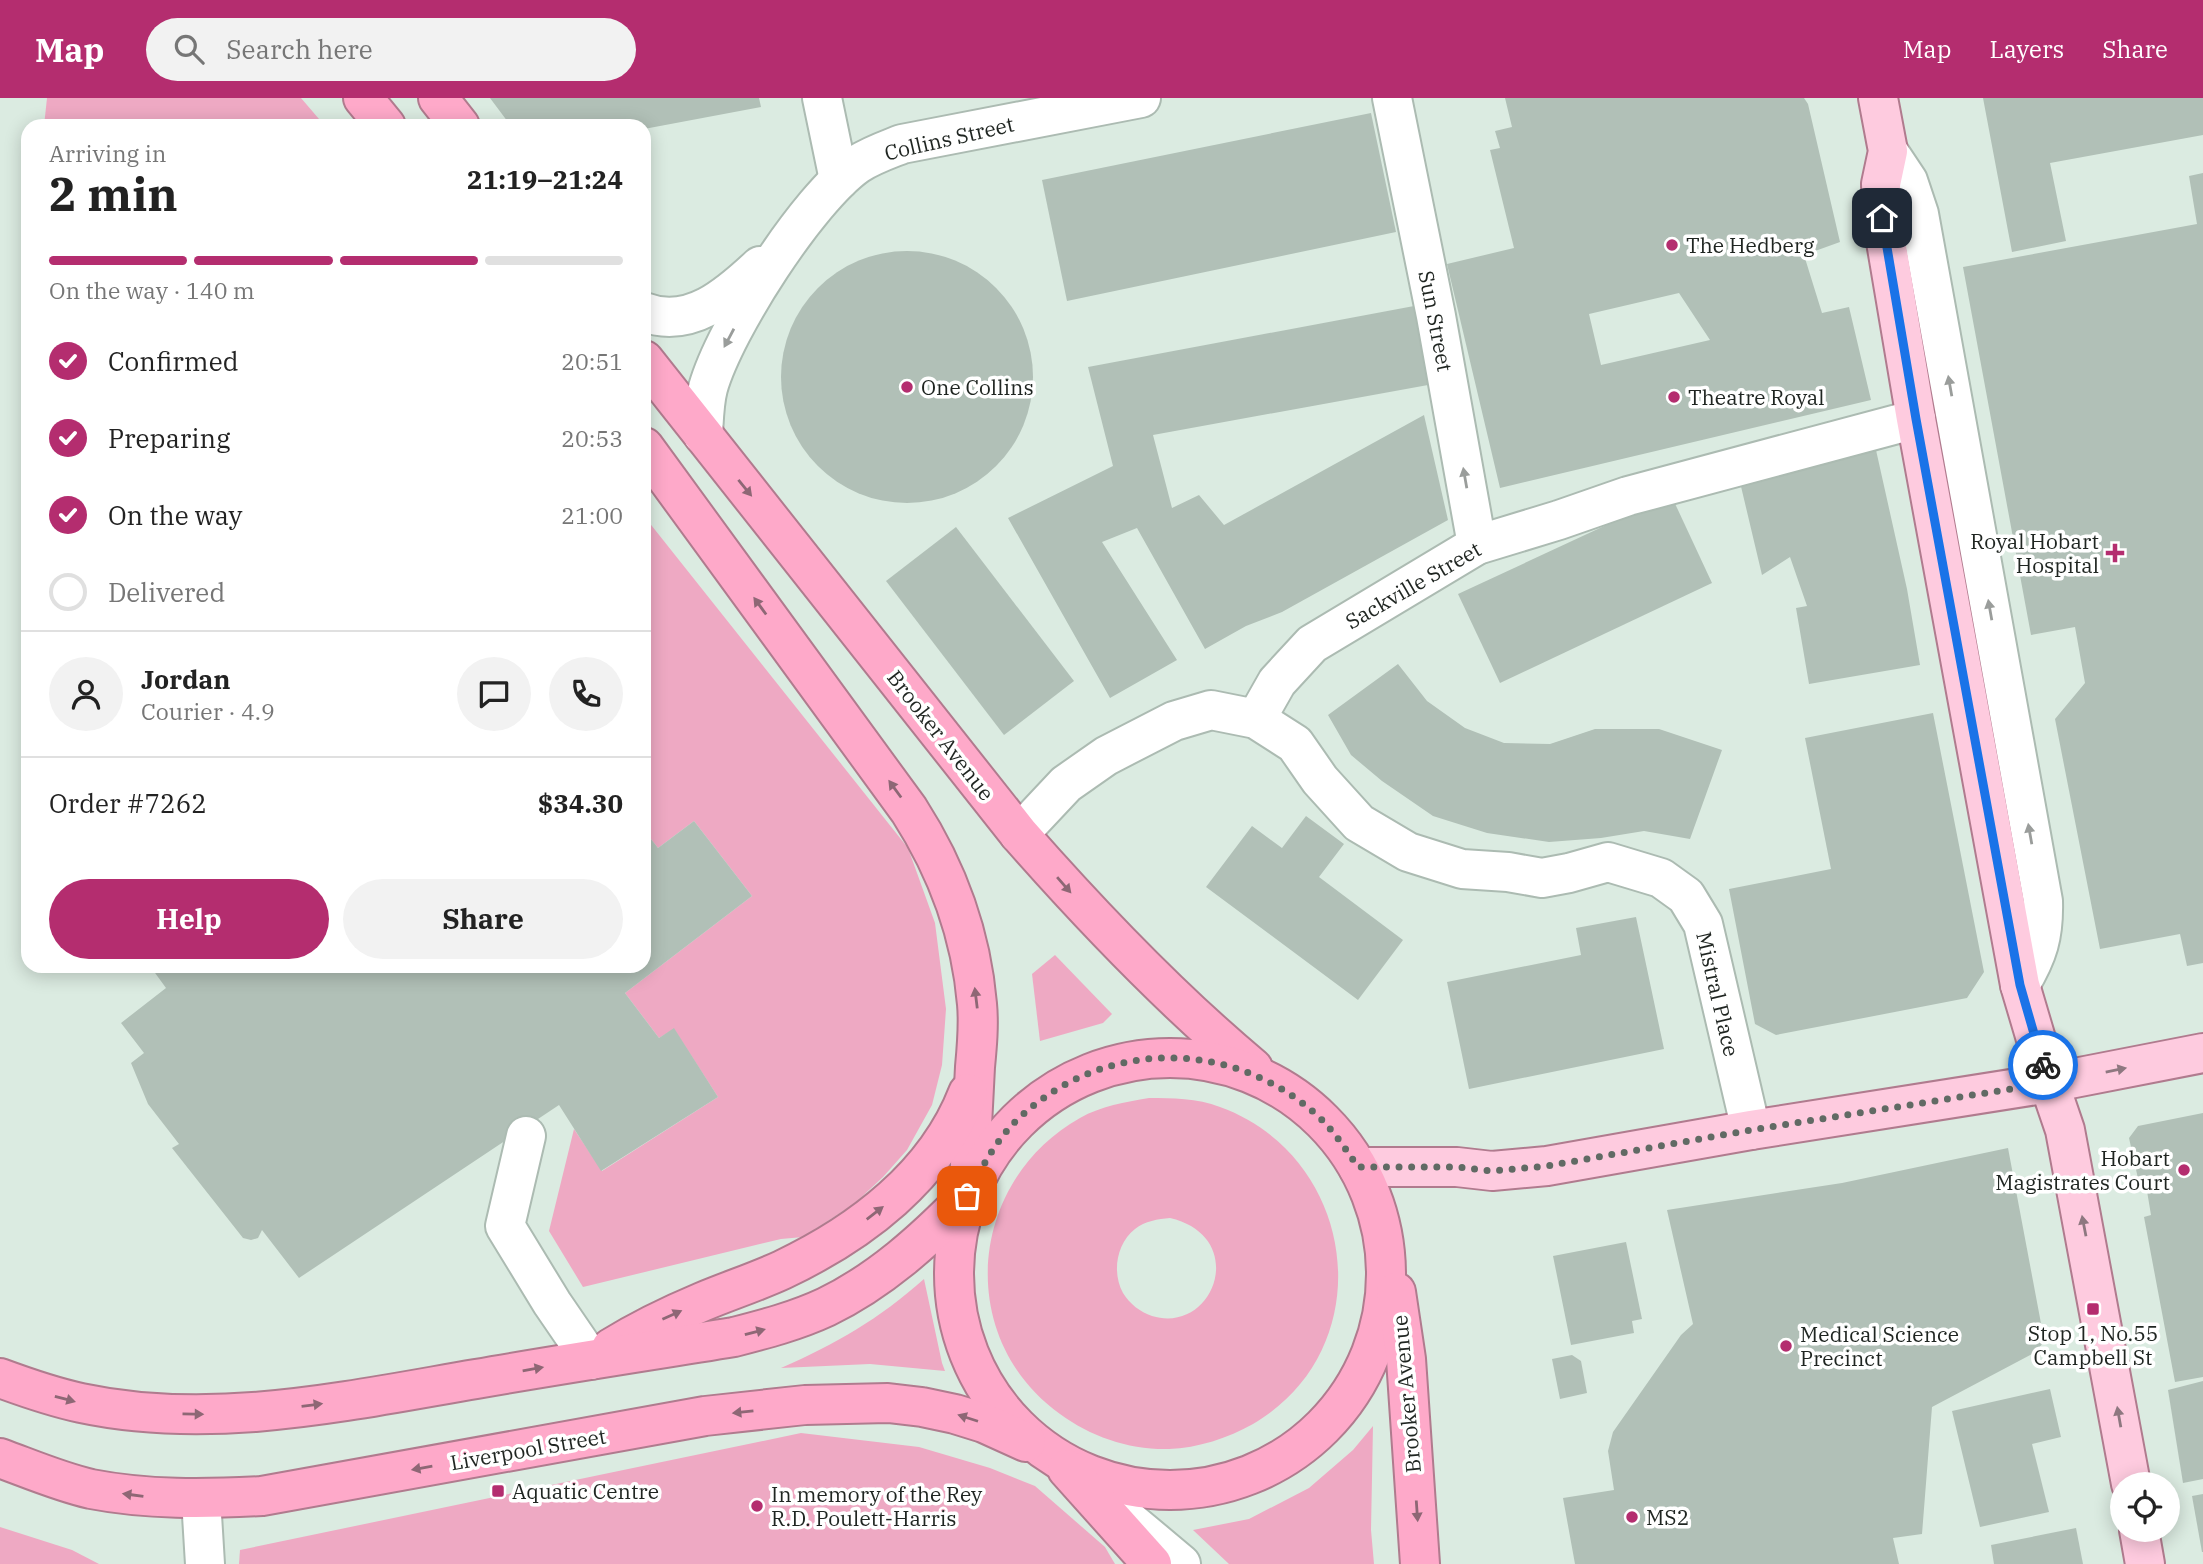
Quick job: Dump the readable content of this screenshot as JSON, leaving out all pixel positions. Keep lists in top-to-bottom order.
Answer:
{
  "streets": {
    "highway": ["Brooker Avenue", "Liverpool Street"],
    "street": [
      "Collins Street",
      "Sun Street",
      "Sackville Street",
      "Mistral Place"
    ]
  },
  "crossings": [
    ["Collins Street", "Brooker Avenue"],
    ["Sun Street", "Sackville Street"],
    ["Sackville Street", "Mistral Place"]
  ],
  "one_way": ["Sun Street"],
  "places": {
    "other": [
      "The Hedberg",
      "One Collins",
      "Theatre Royal",
      "Hobart Magistrates Court",
      "Medical Science Precinct",
      "In memory of the Rey R.D. Poulett-Harris",
      "MS2"
    ],
    "health": ["Royal Hobart Hospital"],
    "transit": ["Stop 1, No.55 Campbell St", "Aquatic Centre"]
  },
  "page": {
    "header": "Map",
    "search": "Search here",
    "nav": ["Map", "Layers", "Share"],
    "heading": ["2 min", "Arriving in", "21:19–21:24"],
    "panel": [
      "Jordan",
      "Courier · 4.9",
      "Order #7262",
      "$34.30"
    ],
    "bar": "On the way · 140 m",
    "list": [
      ["Confirmed", "20:51"],
      ["Preparing", "20:53"],
      ["On the way", "21:00"],
      "Delivered"
    ],
    "buttons": ["Help", "Share"]
  }
}
